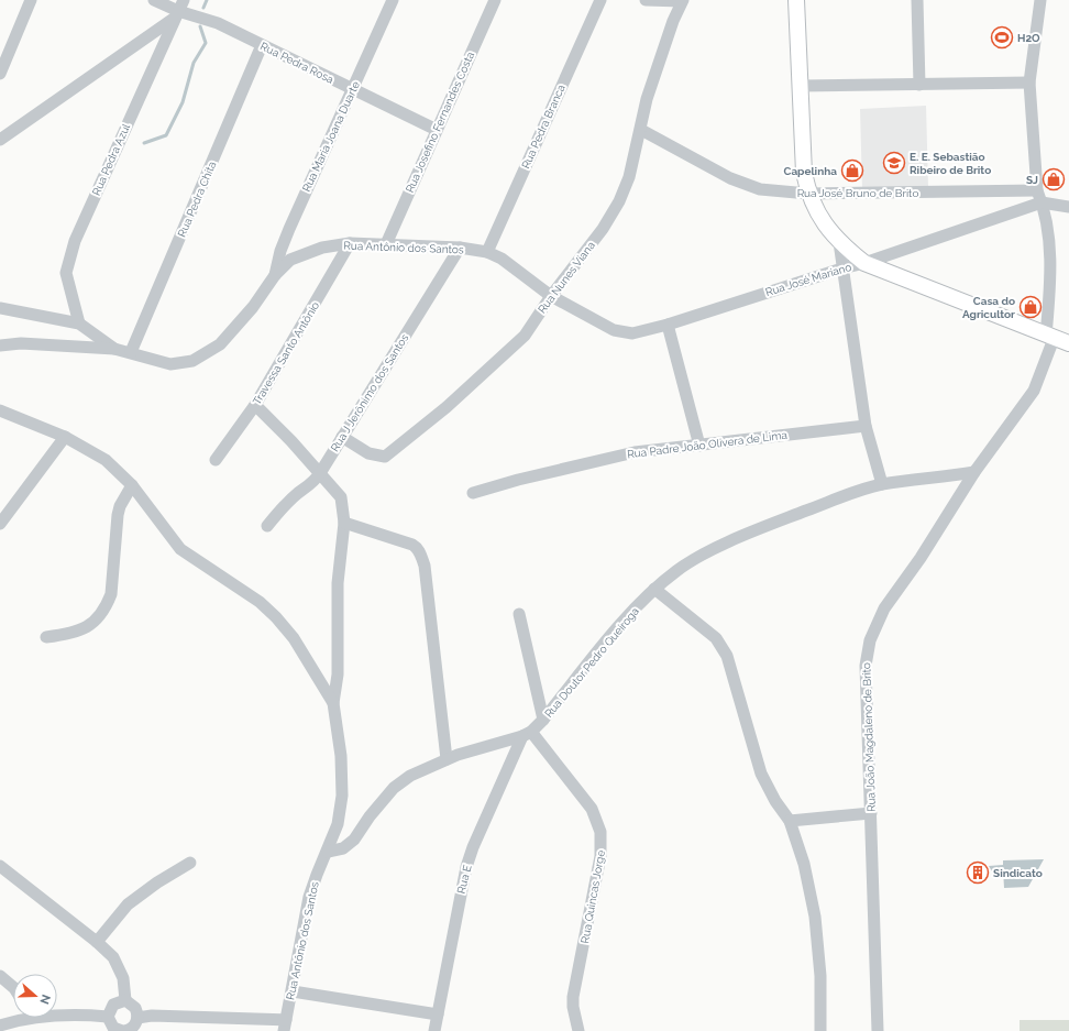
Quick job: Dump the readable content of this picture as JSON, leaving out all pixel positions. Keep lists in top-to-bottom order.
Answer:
{
  "streets": {
    "street": [
      "Rua Pedra Rosa",
      "Rua Josefino Fernandes Costa",
      "Rua Pedra Branca",
      "Rua Maria Joana Duarte",
      "Rua Pedra Azul",
      "Rua José Bruno de Brito",
      "Rua Pedra Chita",
      "Rua Antônio dos Santos",
      "Rua Nunes Viana",
      "Rua José Mariano",
      "Travessa Santo Antônio",
      "Rua J Jerônimo dos Santos",
      "Rua Padre João Olivera de Lima",
      "Rua Doutor Pedro Queiroga",
      "Rua João Magdaleno de Brito",
      "Rua E",
      "Rua Quincas Jorge"
    ]
  },
  "crossings": [
    ["Rua Pedra Rosa", "Rua Josefino Fernandes Costa"],
    ["Rua Pedra Rosa", "Rua Maria Joana Duarte"],
    ["Rua Pedra Rosa", "Rua Pedra Azul"],
    ["Rua Pedra Rosa", "Rua Pedra Chita"],
    ["Rua Josefino Fernandes Costa", "Rua Antônio dos Santos"],
    ["Rua Pedra Branca", "Rua Antônio dos Santos"],
    ["Rua Maria Joana Duarte", "Rua Antônio dos Santos"],
    ["Rua José Bruno de Brito", "Rua Nunes Viana"],
    ["Rua José Bruno de Brito", "Rua José Mariano"],
    ["Rua José Bruno de Brito", "Rua João Magdaleno de Brito"],
    ["Rua Pedra Chita", "Rua Antônio dos Santos"],
    ["Rua Antônio dos Santos", "Rua Nunes Viana"],
    ["Rua Antônio dos Santos", "Rua José Mariano"],
    ["Rua Antônio dos Santos", "Travessa Santo Antônio"],
    ["Rua Antônio dos Santos", "Rua J Jerônimo dos Santos"],
    ["Rua Antônio dos Santos", "Rua Doutor Pedro Queiroga"],
    ["Rua Nunes Viana", "Rua José Mariano"],
    ["Rua Nunes Viana", "Rua J Jerônimo dos Santos"],
    ["Rua José Mariano", "Rua João Magdaleno de Brito"],
    ["Rua Doutor Pedro Queiroga", "Rua João Magdaleno de Brito"],
    ["Rua Doutor Pedro Queiroga", "Rua E"],
    ["Rua Doutor Pedro Queiroga", "Rua Quincas Jorge"],
    ["Rua E", "Rua Quincas Jorge"]
  ],
  "places": {
    "sports": ["H2O"],
    "school or university": ["E. E. Sebastião Ribeiro de Brito"],
    "shop": ["Capelinha", "SJ", "Casa do Agricultor"],
    "building": ["Sindicato"]
  },
  "north": "right"
}
